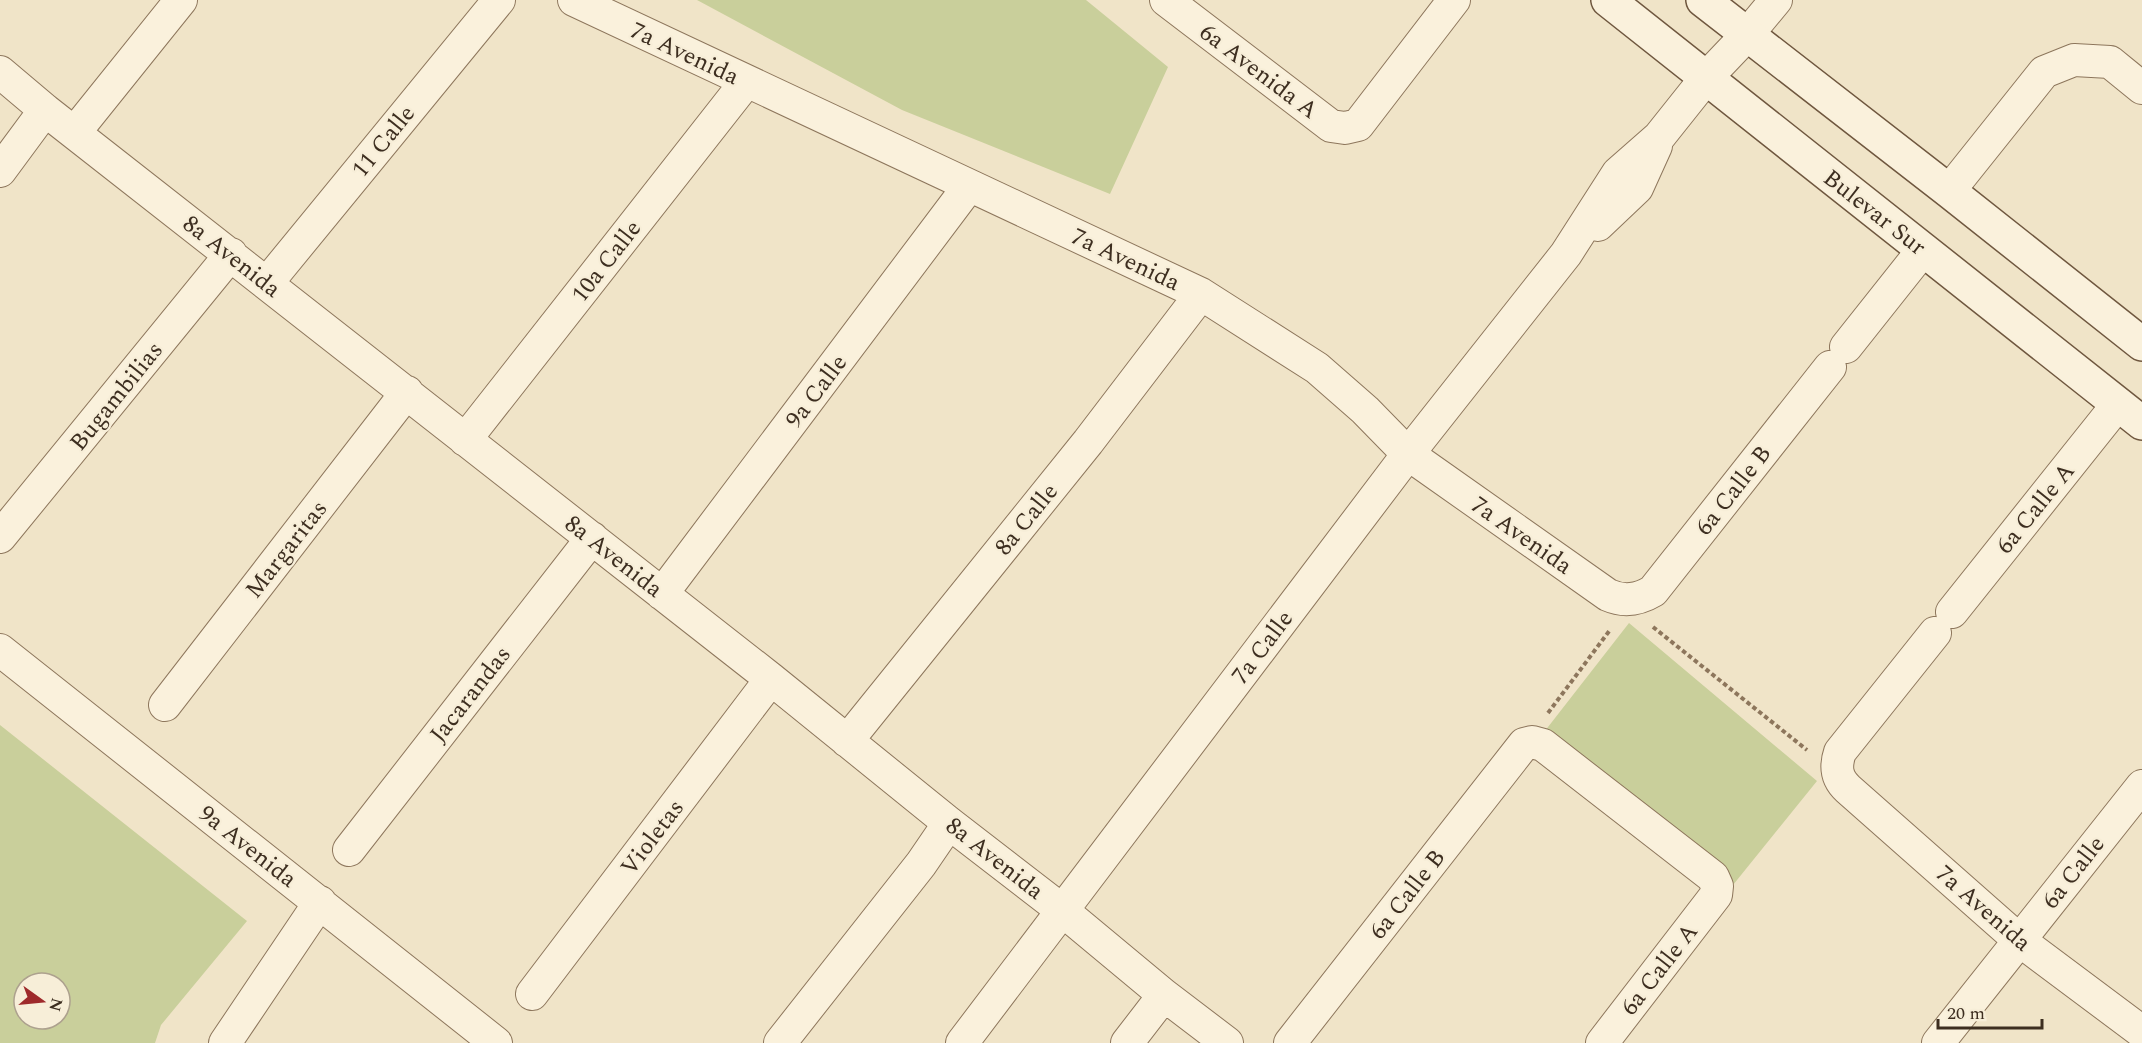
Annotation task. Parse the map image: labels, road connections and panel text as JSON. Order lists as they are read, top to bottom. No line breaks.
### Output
{"streets":{"main road":["Bulevar Sur"],"street":["7a Avenida","6a Avenida A","11 Calle","8a Avenida","10a Calle","9a Calle","Bugambilias","6a Calle B","6a Calle A","8a Calle","Margaritas","7a Calle","Jacarandas","Violetas","9a Avenida","6a Calle"]},"crossings":[["7a Avenida","10a Calle"],["7a Avenida","9a Calle"],["7a Avenida","6a Calle B"],["7a Avenida","6a Calle A"],["7a Avenida","8a Calle"],["7a Avenida","7a Calle"],["7a Avenida","6a Calle"],["11 Calle","8a Avenida"],["Bulevar Sur","6a Calle B"],["Bulevar Sur","6a Calle A"],["Bulevar Sur","7a Calle"],["8a Avenida","10a Calle"],["8a Avenida","9a Calle"],["8a Avenida","Bugambilias"],["8a Avenida","8a Calle"],["8a Avenida","Margaritas"],["8a Avenida","7a Calle"],["8a Avenida","Jacarandas"],["8a Avenida","Violetas"],["6a Calle B","6a Calle A"]],"scale_bar":"20 m","north":"right"}
